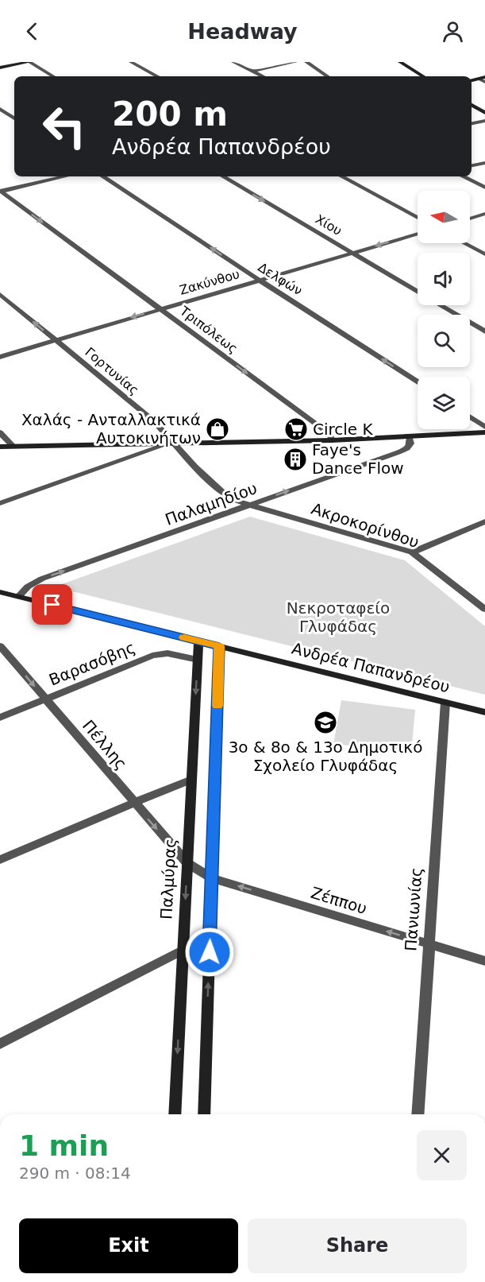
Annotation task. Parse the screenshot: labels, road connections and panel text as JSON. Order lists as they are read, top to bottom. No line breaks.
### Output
{"streets":{"main road":["Ανδρέα Παπανδρέου","Παλμύρας"],"street":["Χίου","Δελφών","Ζακύνθου","Τριπόλεως","Γορτυνίας","Παλαμηδίου","Ακροκορίνθου","Βαρασόβης","Πέλλης","Ζέππου","Πανιωνίας"]},"crossings":[["Χίου","Ζακύνθου"],["Δελφών","Ζακύνθου"],["Ζακύνθου","Τριπόλεως"],["Ζακύνθου","Γορτυνίας"],["Γορτυνίας","Παλαμηδίου"],["Γορτυνίας","Ακροκορίνθου"],["Παλαμηδίου","Ακροκορίνθου"],["Παλαμηδίου","Ανδρέα Παπανδρέου"],["Βαρασόβης","Πέλλης"],["Βαρασόβης","Παλμύρας"],["Ανδρέα Παπανδρέου","Παλμύρας"],["Ανδρέα Παπανδρέου","Πανιωνίας"],["Πέλλης","Παλμύρας"],["Πέλλης","Ζέππου"],["Παλμύρας","Ζέππου"],["Ζέππου","Πανιωνίας"]],"one_way":["Δελφών","Ζακύνθου","Τριπόλεως","Πέλλης","Ζέππου"],"parks":["Νεκροταφείο Γλυφάδας"],"places":{"shop":["Χαλάς - Ανταλλακτικά Αυτοκινήτων"],"supermarket":["Circle K"],"building":["Faye's Dance Flow"],"school or university":["3ο & 8ο & 13ο Δημοτικό Σχολείο Γλυφάδας"]},"north":"left","page":{"header":"Headway","turn":["200 m","Ανδρέα Παπανδρέου"],"heading":["1 min","290 m · 08:14"],"buttons":["Exit","Share"]}}
